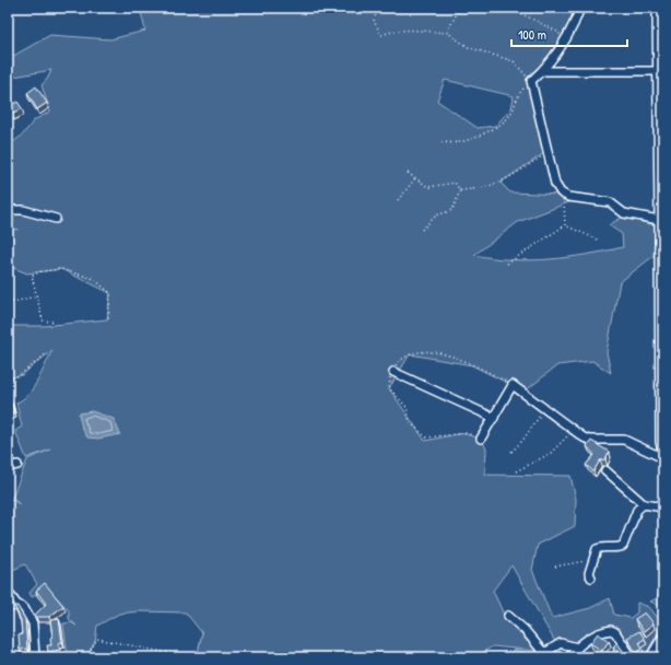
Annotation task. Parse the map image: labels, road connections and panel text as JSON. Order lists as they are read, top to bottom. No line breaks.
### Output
{"scale_bar":"100 m"}
